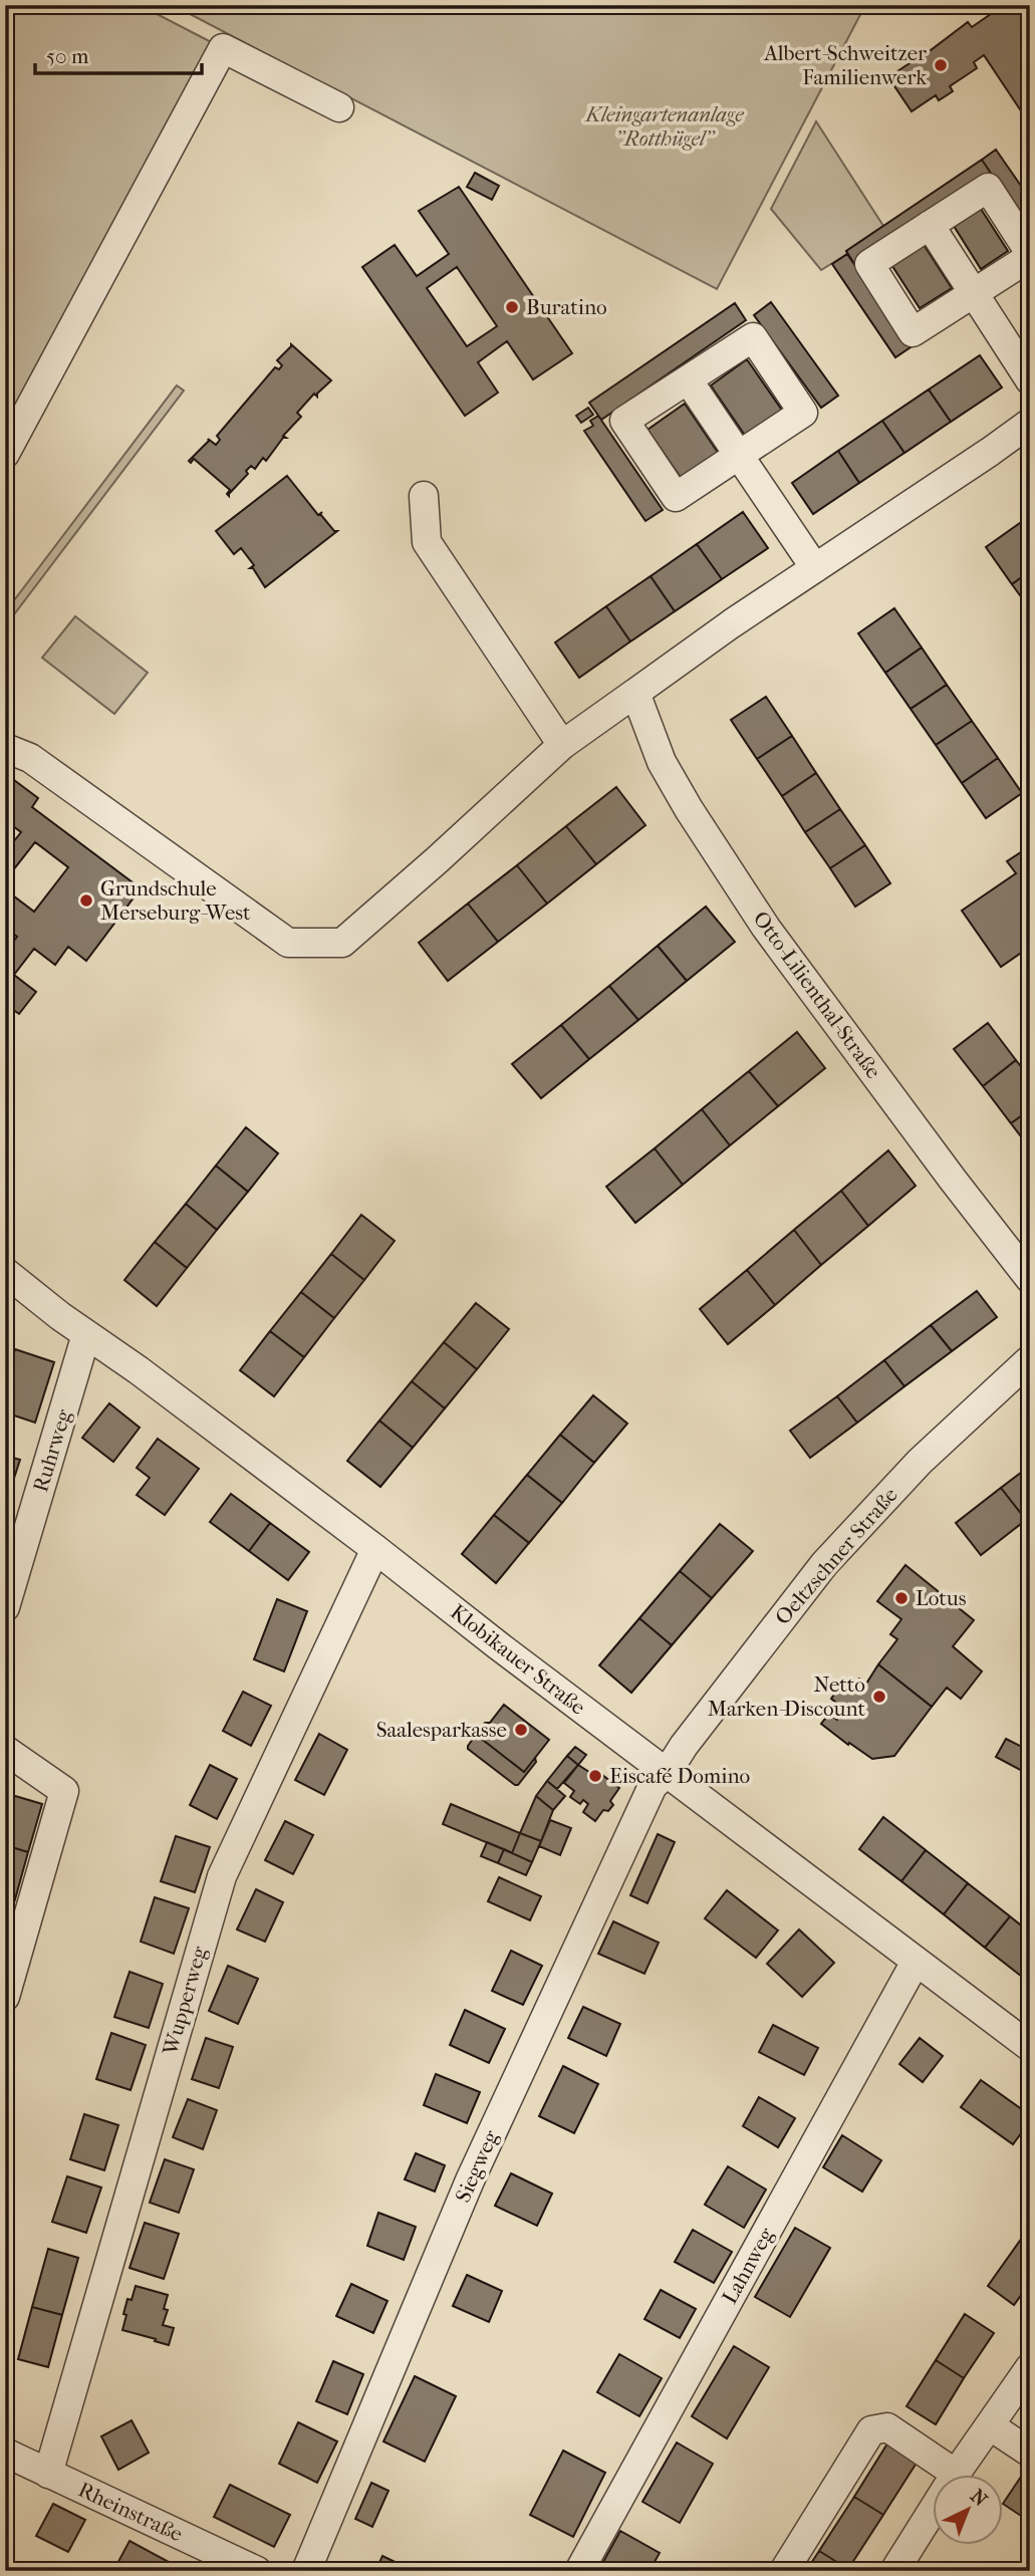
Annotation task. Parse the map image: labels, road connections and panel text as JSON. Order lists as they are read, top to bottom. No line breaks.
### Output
{"streets":{"street":["Otto-Lilienthal-Straße","Ruhrweg","Oeltzschner Straße","Klobikauer Straße","Wupperweg","Siegweg","Lahnweg","Rheinstraße"]},"crossings":[["Ruhrweg","Klobikauer Straße"],["Oeltzschner Straße","Klobikauer Straße"],["Oeltzschner Straße","Siegweg"],["Klobikauer Straße","Wupperweg"],["Klobikauer Straße","Siegweg"],["Klobikauer Straße","Lahnweg"],["Wupperweg","Rheinstraße"]],"parks":["Kleingartenanlage ''Rotthügel''"],"places":["Albert-Schweitzer Familienwerk","Buratino","Grundschule Merseburg-West","Lotus","Netto Marken-Discount","Saalesparkasse","Eiscafé Domino"],"scale_bar":"50 m","north":"top right"}
